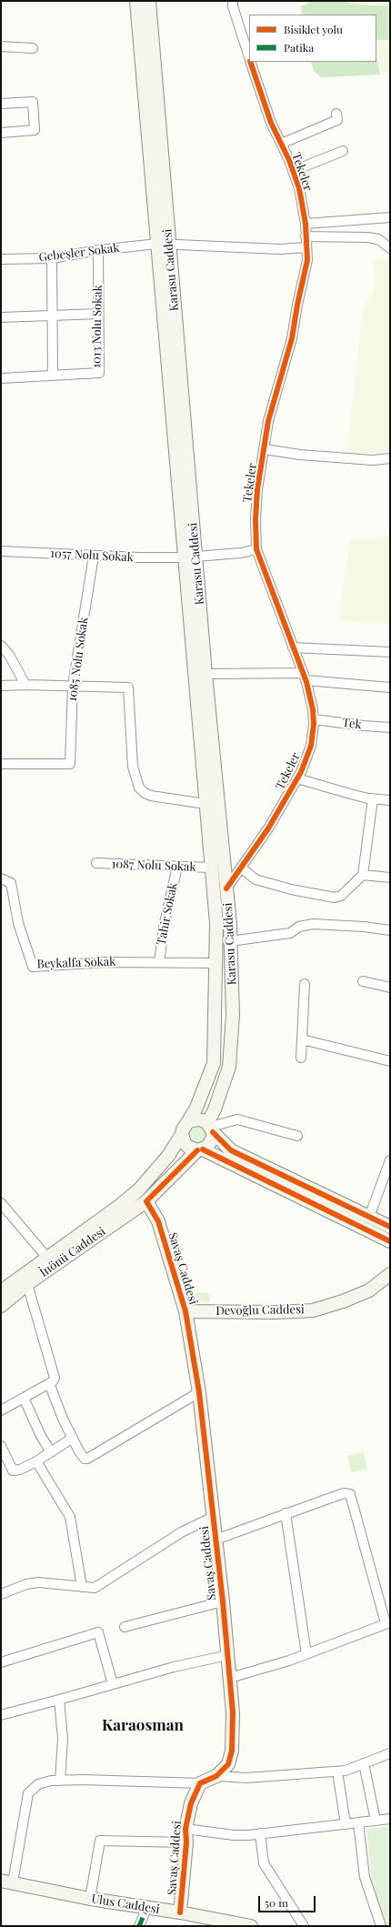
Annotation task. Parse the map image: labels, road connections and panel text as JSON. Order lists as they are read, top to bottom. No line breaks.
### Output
{"streets":{"main road":["Karasu Caddesi","İnönü Caddesi","Savaş Caddesi","Devoğlu Caddesi","Ulus Caddesi"],"street":["Tekeler","Gebeşler Sokak","1013 Nolu Sokak","1057 Nolu Sokak","1085 Nolu Sokak","Tek","1087 Nolu Sokak","Tahir Sokak","Beykalfa Sokak"]},"crossings":[["Tekeler","Gebeşler Sokak"],["Tekeler","Karasu Caddesi"],["Tekeler","1057 Nolu Sokak"],["Tekeler","Tek"],["Gebeşler Sokak","Karasu Caddesi"],["Gebeşler Sokak","1013 Nolu Sokak"],["Karasu Caddesi","1057 Nolu Sokak"],["Karasu Caddesi","1087 Nolu Sokak"],["Karasu Caddesi","Beykalfa Sokak"],["Karasu Caddesi","İnönü Caddesi"],["1057 Nolu Sokak","1085 Nolu Sokak"],["1087 Nolu Sokak","Tahir Sokak"],["Tahir Sokak","Beykalfa Sokak"],["İnönü Caddesi","Savaş Caddesi"],["Savaş Caddesi","Devoğlu Caddesi"],["Savaş Caddesi","Ulus Caddesi"]],"districts":["Karaosman"],"legend":["Bisiklet yolu","Patika"],"scale_bar":"50 m"}
